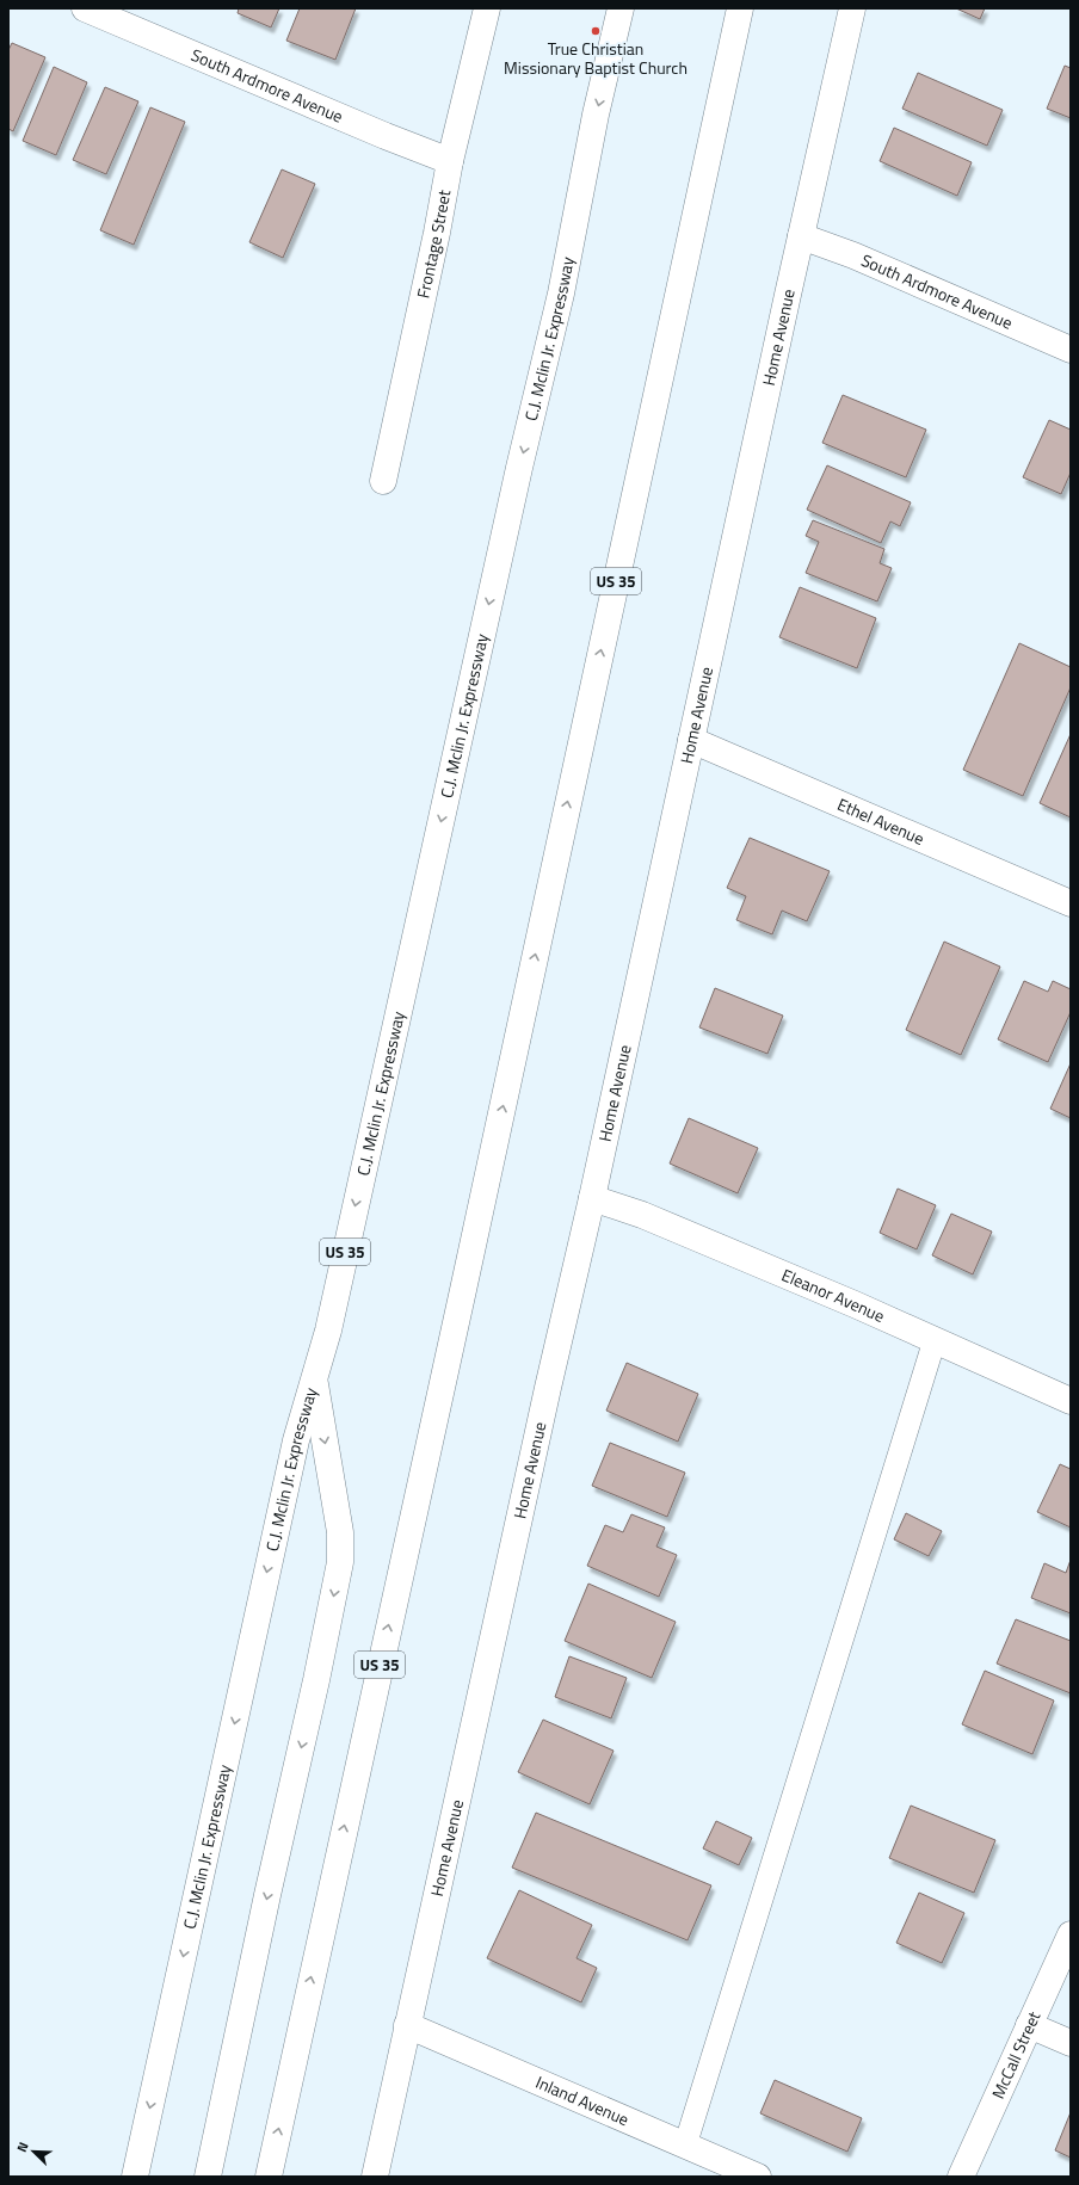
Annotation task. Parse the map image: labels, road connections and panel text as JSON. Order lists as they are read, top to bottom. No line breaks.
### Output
{"streets":{"main road":["South Ardmore Avenue","Frontage Street","Home Avenue","C.J. Mclin Jr. Expressway","US 35","Ethel Avenue","Eleanor Avenue","McCall Street","Inland Avenue"]},"crossings":[["South Ardmore Avenue","Frontage Street"],["South Ardmore Avenue","Home Avenue"],["Home Avenue","Ethel Avenue"],["Home Avenue","Eleanor Avenue"],["Home Avenue","Inland Avenue"]],"places":["True Christian Missionary Baptist Church"],"north":"top left"}
